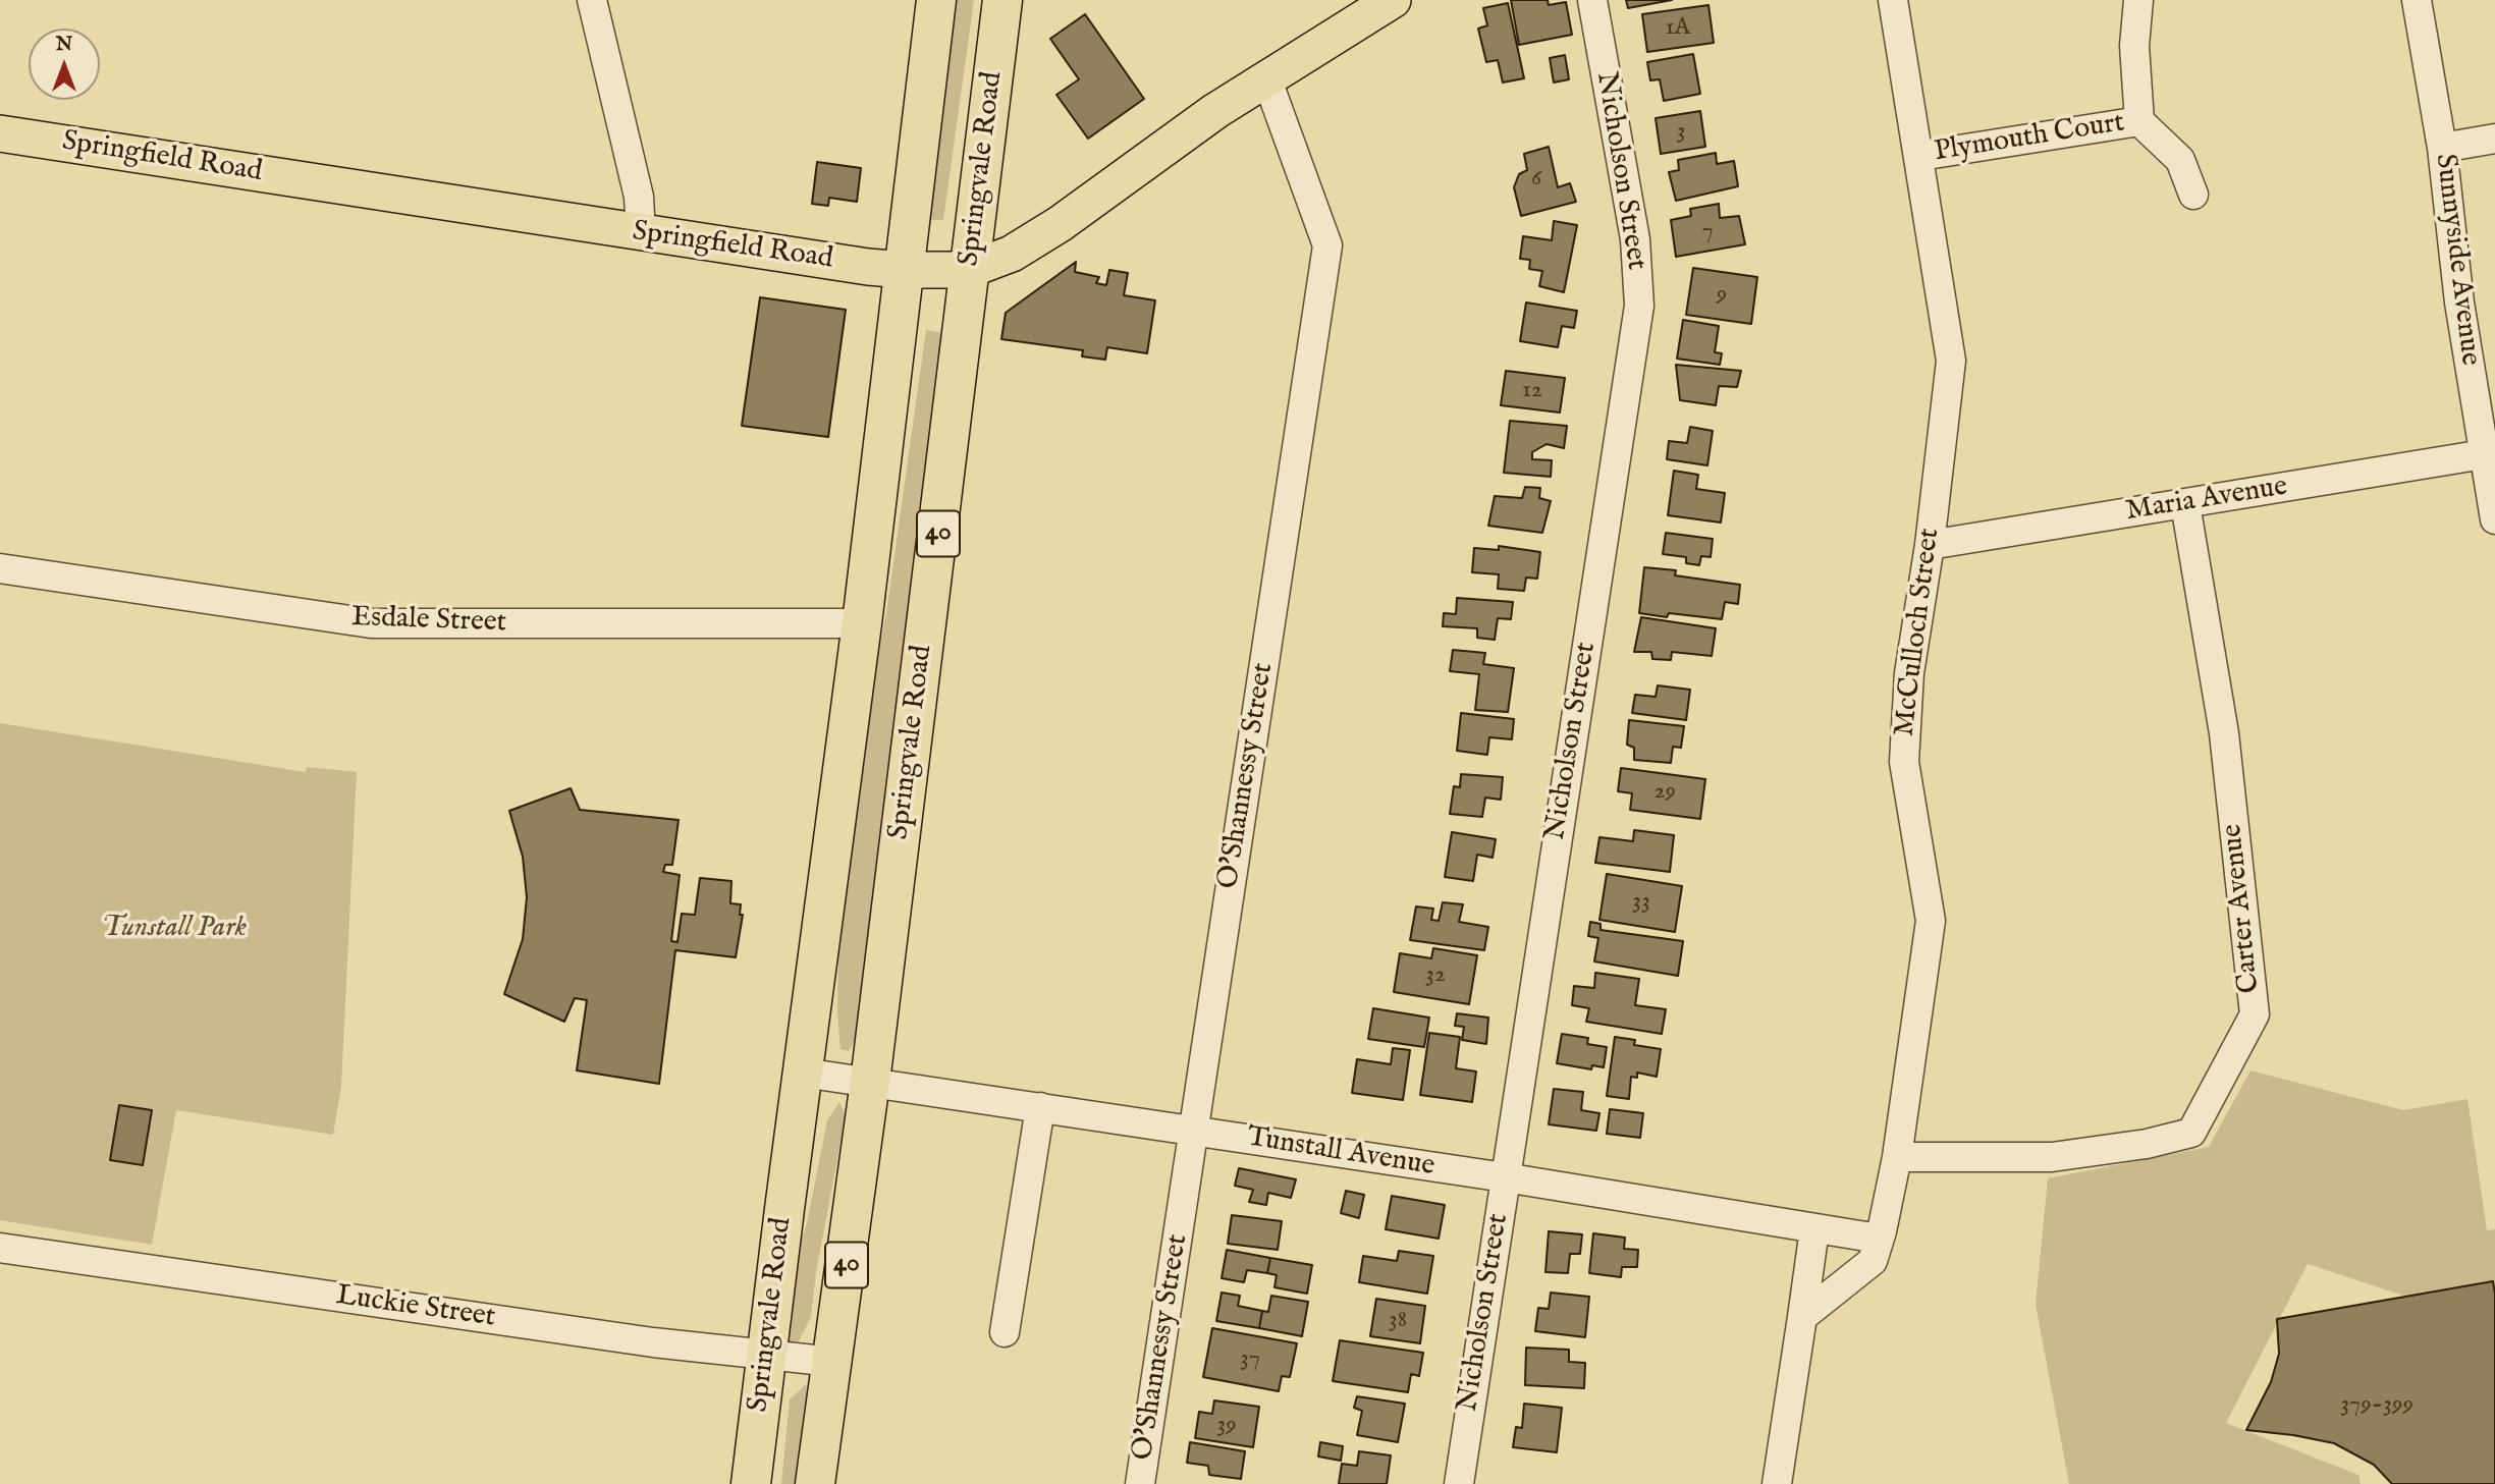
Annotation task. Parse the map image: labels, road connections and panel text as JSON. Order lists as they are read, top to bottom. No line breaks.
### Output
{"streets":{"highway":["Springvale Road","40"],"main road":["Springfield Road"],"street":["Plymouth Court","Nicholson Street","Sunnyside Avenue","Maria Avenue","Esdale Street","McCulloch Street","O'Shannessy Street","Carter Avenue","Tunstall Avenue","Luckie Street"]},"crossings":[["Plymouth Court","McCulloch Street"],["Springfield Road","Springvale Road"],["Springfield Road","O'Shannessy Street"],["Springvale Road","Esdale Street"],["Springvale Road","Tunstall Avenue"],["Springvale Road","Luckie Street"],["Nicholson Street","Tunstall Avenue"],["Sunnyside Avenue","Maria Avenue"],["Maria Avenue","McCulloch Street"],["Maria Avenue","Carter Avenue"],["McCulloch Street","Carter Avenue"],["McCulloch Street","Tunstall Avenue"],["O'Shannessy Street","Tunstall Avenue"]],"parks":["Tunstall Park"],"house_numbers":["1A","3","6","7","9","12","29","33","32","38","37","379-399","39"],"north":"top"}
